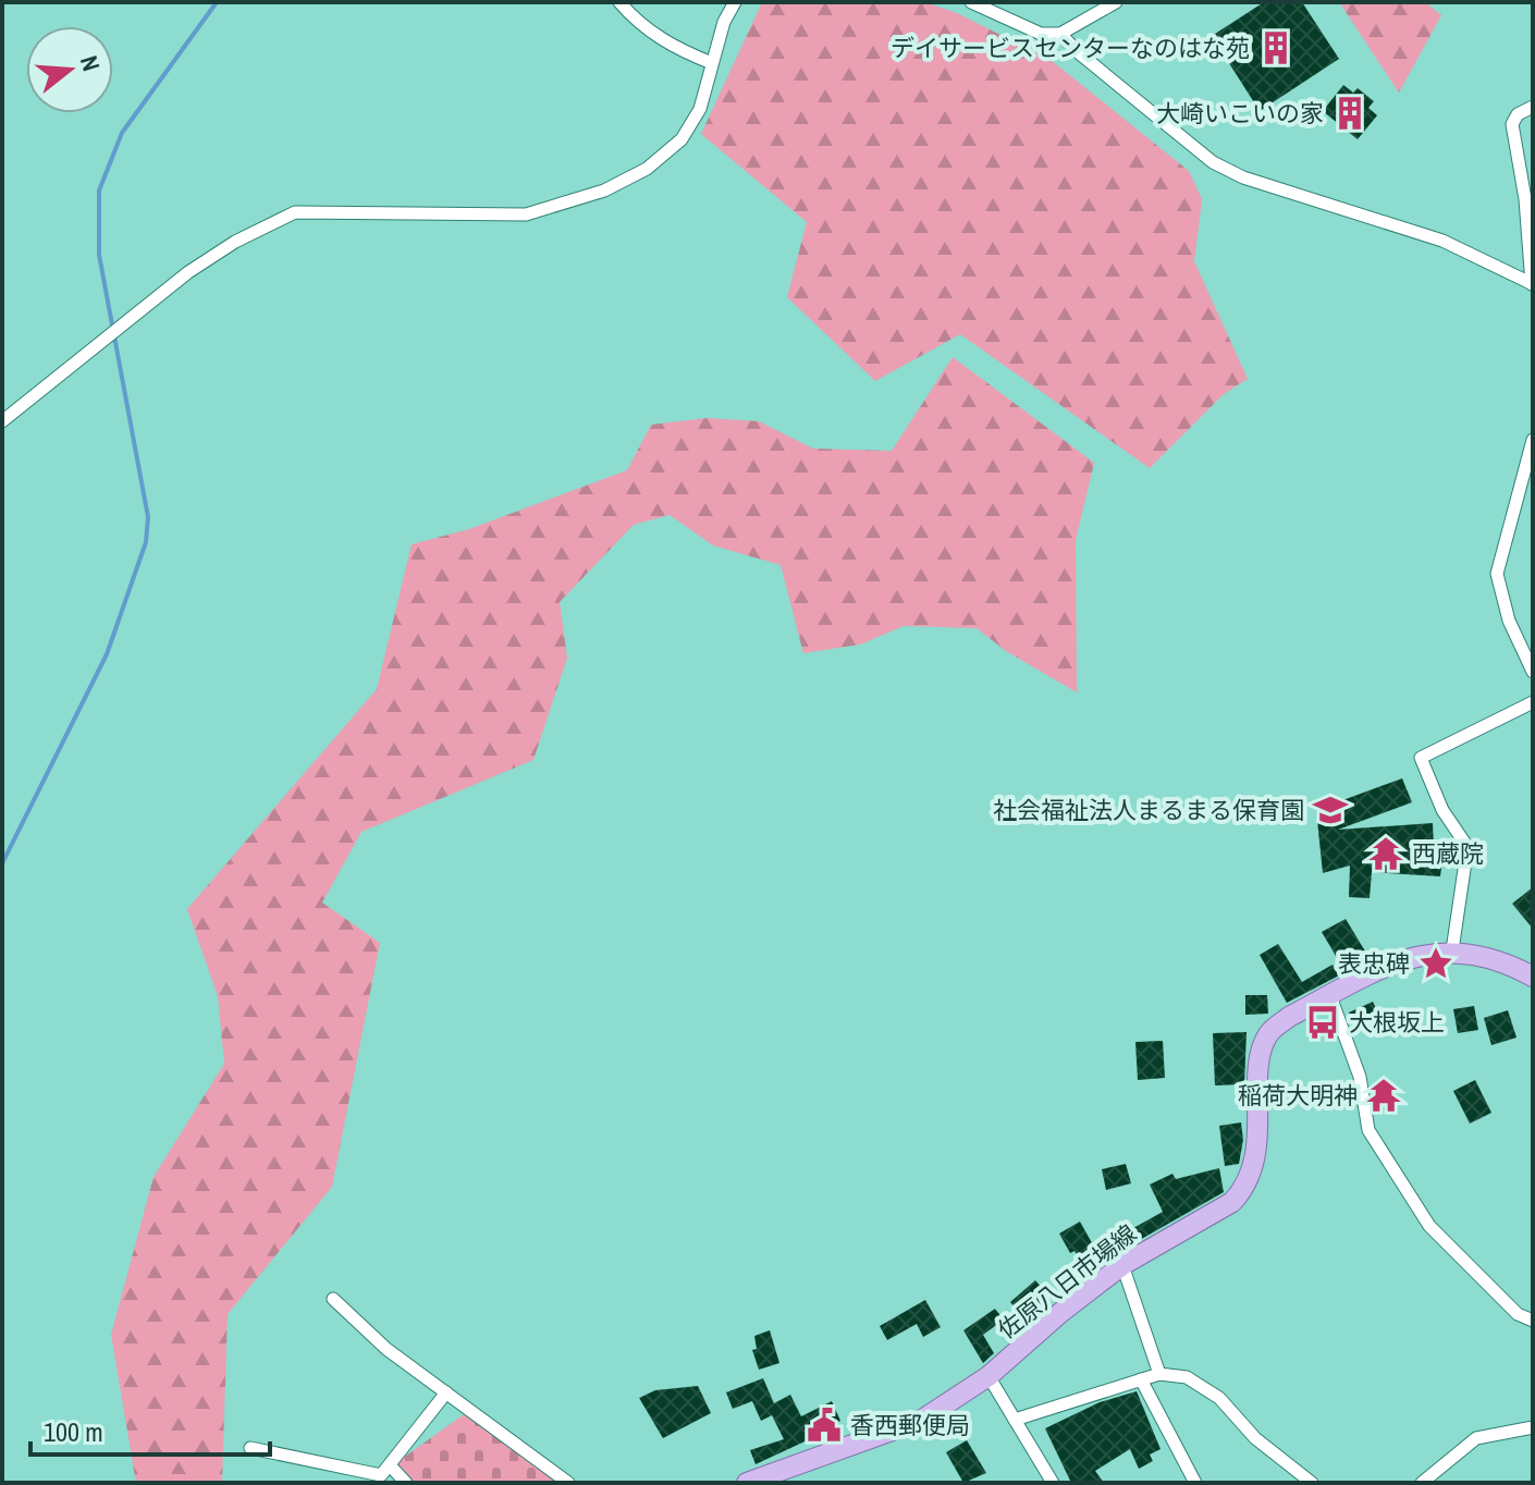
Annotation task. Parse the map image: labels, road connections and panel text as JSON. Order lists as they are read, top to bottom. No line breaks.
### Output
{"streets":{"main road":["佐原八日市場線"]},"places":{"building":["デイサービスセンターなのはな苑","大崎いこいの家"],"school or university":["社会福祉法人まるまる保育園"],"temple":["西蔵院","稲荷大明神"],"place":["表忠碑"],"bus stop":["大根坂上"],"public building":["香西郵便局"]},"scale_bar":"100 m","north":"right"}
